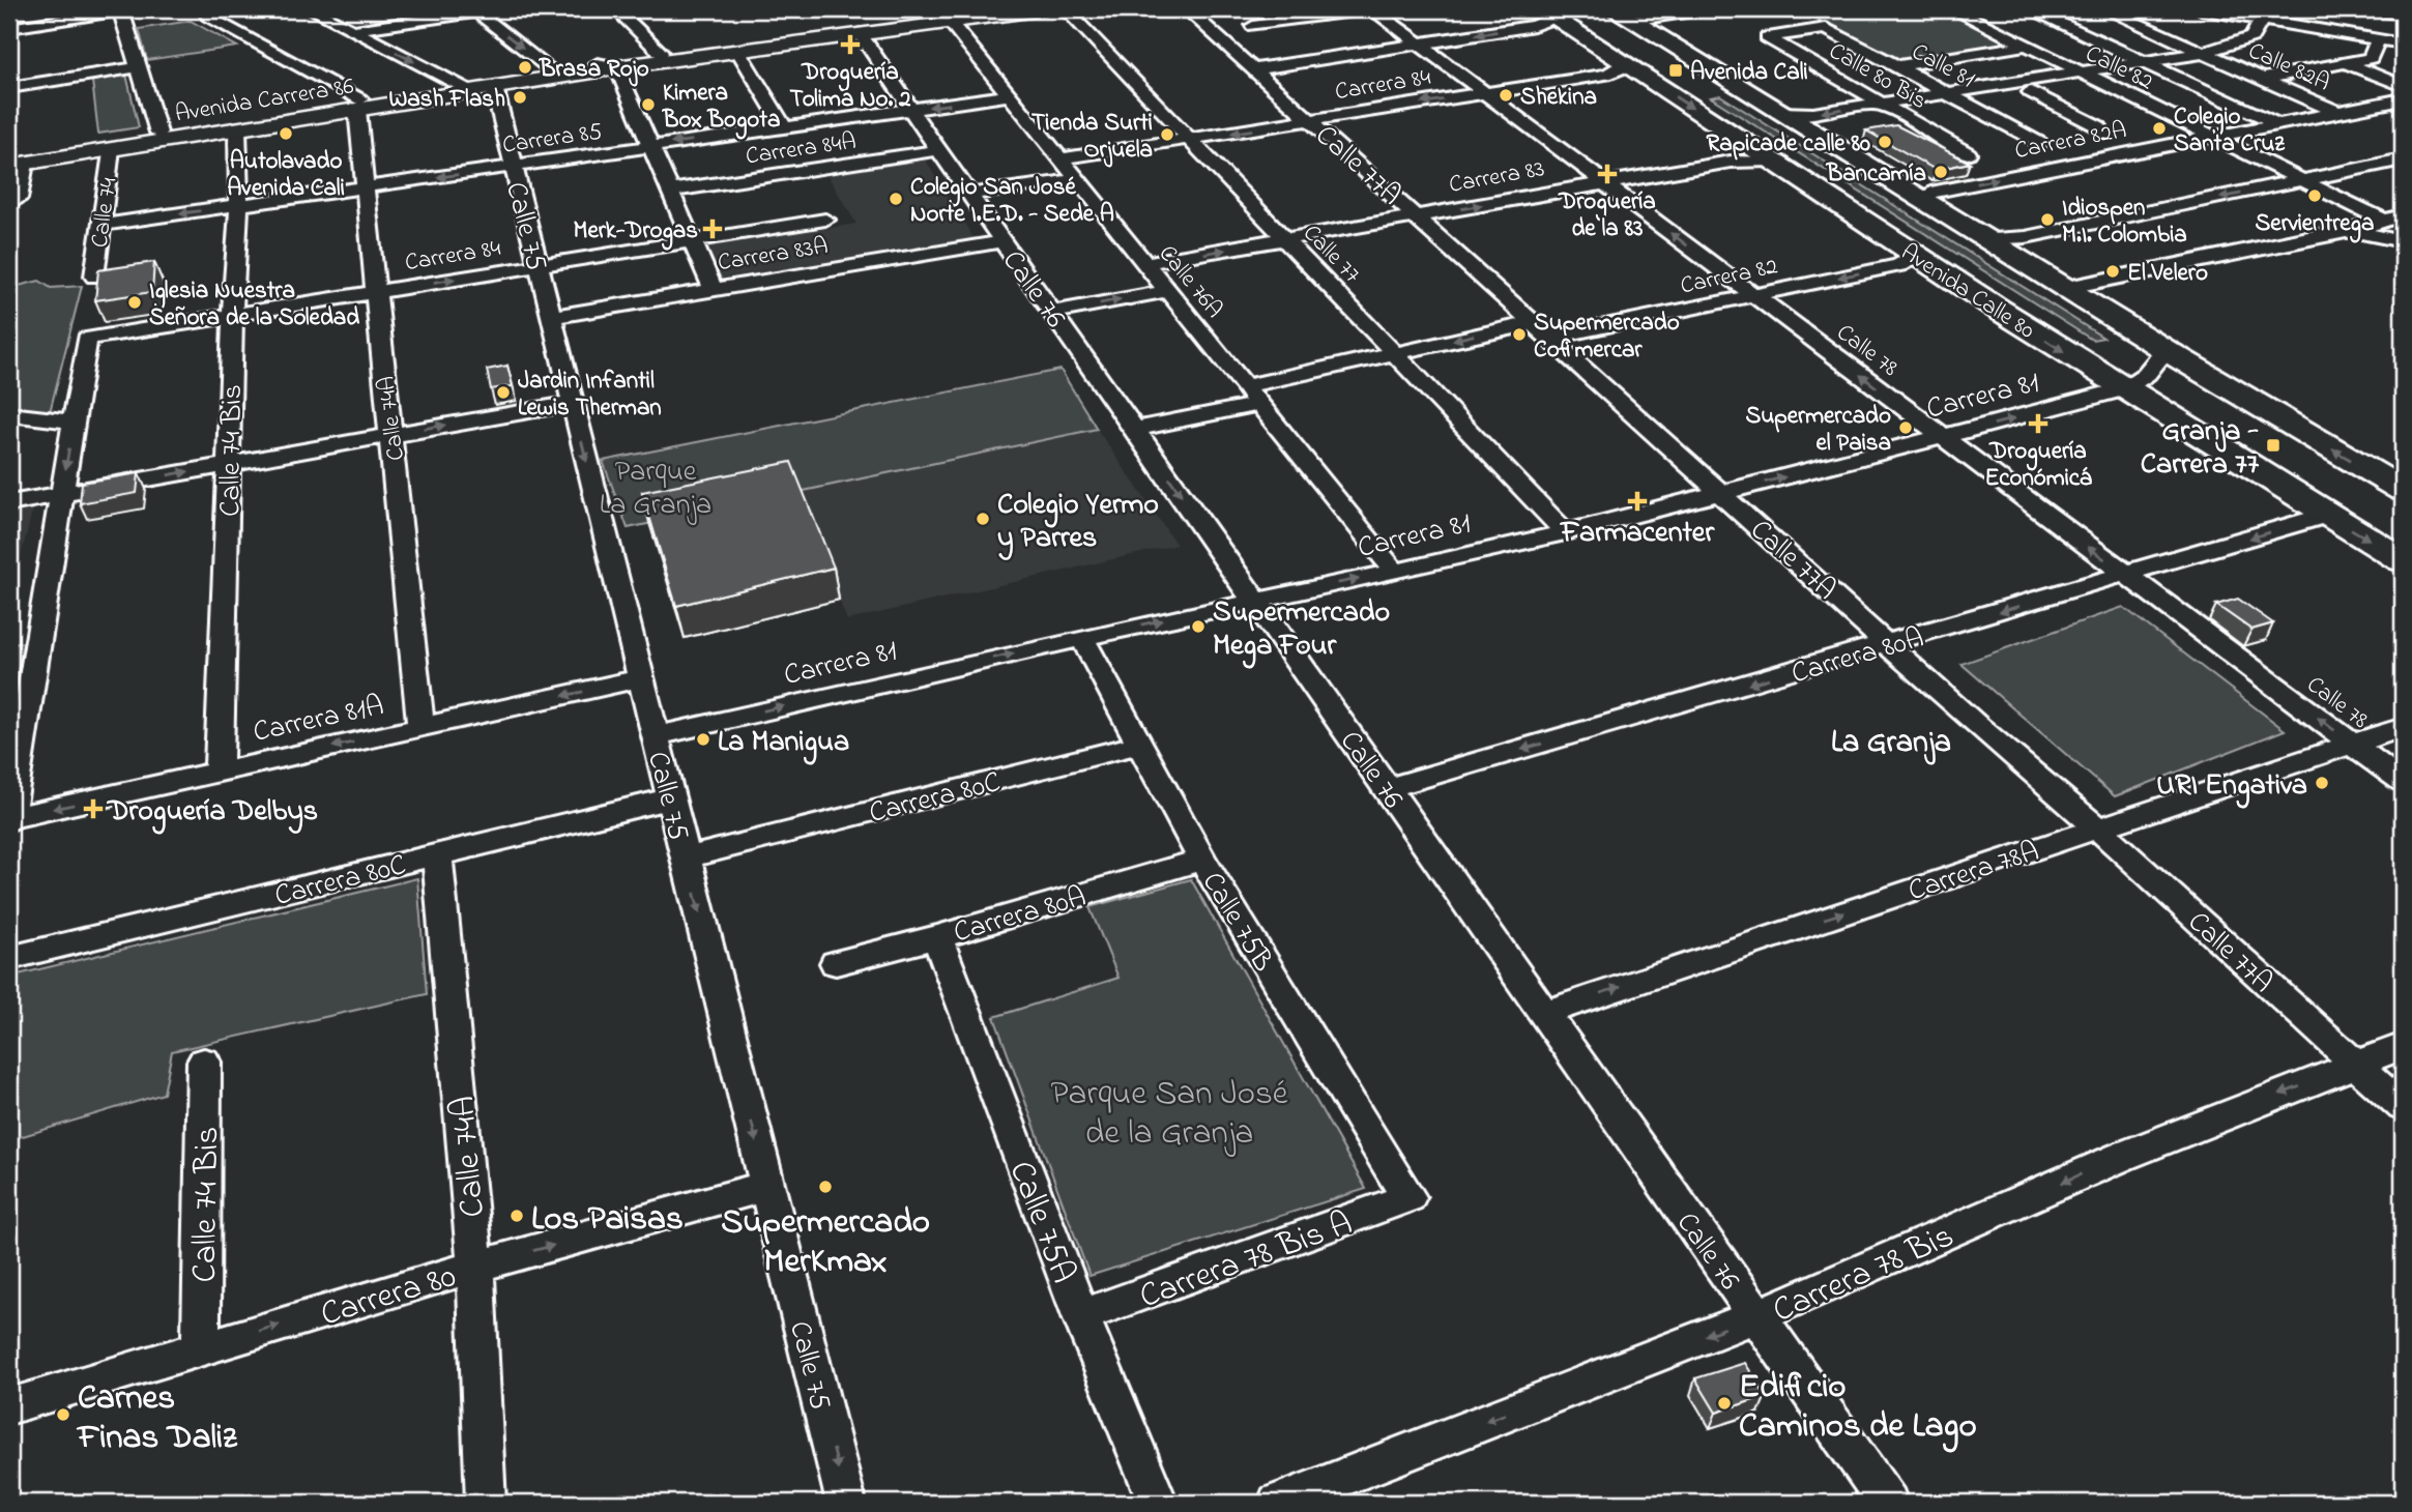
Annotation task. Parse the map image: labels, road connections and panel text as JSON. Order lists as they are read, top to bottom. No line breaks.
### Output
{"streets":{"highway":["Avenida Calle 80"],"main road":["Avenida Carrera 86"],"street":["Calle 81","Calle 82A","Calle 82","Calle 80 Bis","Carrera 84","Carrera 85","Carrera 82A","Carrera 84A","Calle 77A","Carrera 83","Calle 74","Calle 75","Carrera 83A","Calle 77","Carrera 82","Calle 76A","Calle 76","Calle 78","Carrera 81","Calle 74A","Calle 74 Bis","Carrera 80A","Carrera 81A","Carrera 80C","Carrera 78A","Calle 75B","Calle 75A","Carrera 78 Bis A","Carrera 78 Bis","Carrera 80"]},"crossings":[["Calle 81","Calle 80 Bis"],["Calle 82A","Carrera 82A"],["Calle 82","Carrera 82A"],["Carrera 84","Calle 77A"],["Carrera 84","Calle 75"],["Carrera 84","Calle 77"],["Carrera 84","Calle 76A"],["Carrera 84","Avenida Calle 80"],["Carrera 84","Calle 78"],["Carrera 84","Calle 74A"],["Carrera 84","Calle 74 Bis"],["Avenida Carrera 86","Calle 74"],["Avenida Carrera 86","Calle 75"],["Avenida Carrera 86","Calle 76A"],["Avenida Carrera 86","Calle 76"],["Avenida Carrera 86","Calle 74A"],["Avenida Carrera 86","Calle 74 Bis"],["Carrera 85","Calle 74"],["Carrera 85","Calle 75"],["Carrera 85","Calle 76A"],["Carrera 85","Calle 76"],["Carrera 85","Calle 74A"],["Carrera 85","Calle 74 Bis"],["Carrera 82A","Avenida Calle 80"],["Carrera 84A","Calle 76"],["Calle 77A","Carrera 83"],["Calle 77A","Carrera 82"],["Calle 77A","Carrera 81"],["Calle 77A","Carrera 80A"],["Calle 77A","Carrera 78A"],["Calle 77A","Carrera 78 Bis"],["Carrera 83","Calle 77"],["Carrera 83","Calle 76A"],["Carrera 83","Avenida Calle 80"],["Carrera 83","Calle 78"],["Calle 75","Carrera 83A"],["Calle 75","Carrera 81"],["Calle 75","Carrera 81A"],["Calle 75","Carrera 80C"],["Calle 75","Carrera 80"],["Carrera 83A","Calle 76"],["Calle 77","Carrera 82"],["Calle 77","Carrera 81"],["Carrera 82","Calle 76A"],["Carrera 82","Avenida Calle 80"],["Carrera 82","Calle 78"],["Calle 76A","Carrera 81"],["Calle 76","Carrera 81"],["Calle 76","Carrera 80A"],["Calle 76","Carrera 78A"],["Calle 76","Carrera 78 Bis"],["Avenida Calle 80","Carrera 81"],["Avenida Calle 80","Carrera 80A"],["Calle 78","Carrera 81"],["Calle 78","Carrera 80A"],["Calle 78","Carrera 78A"],["Carrera 81","Calle 75B"],["Calle 74A","Carrera 81A"],["Calle 74A","Carrera 80C"],["Calle 74A","Carrera 80"],["Calle 74 Bis","Carrera 81A"],["Calle 74 Bis","Carrera 80"],["Carrera 80A","Calle 75B"],["Carrera 80A","Calle 75A"],["Carrera 80C","Calle 75B"],["Calle 75B","Carrera 78 Bis A"],["Calle 75A","Carrera 78 Bis A"]],"one_way":["Calle 75","Carrera 82","Calle 78","Carrera 81","Carrera 80A","Carrera 81A","Carrera 78A","Carrera 78 Bis","Carrera 80"],"districts":["La Granja"],"parks":["Parque La Granja","Parque San José de la Granja"],"places":{"health":["Droguería Tolima No. 2","Droguería de la 83","Merk-Drogas","Droguería Económicá","Farmacenter","Droguería Delbys"],"other":["Brasa Rojo","Shekina","Wash Flash","Kimera Box Bogota","Colegio Santa Cruz","Autolavado Avenida Cali","Tienda Surti Orjuela","Rapicade calle 80","Bancamía","Servientrega","Colegio San José Norte I.E.D. - Sede A","Idiospen M.I. Colombia","El Velero","Iglesia Nuestra Señora de la Soledad","Supermercado Cofimercar","Jardin Infantil Lewis Therman","Supermercado el Paisa","Colegio Yermo y Parres","Supermercado Mega Four","La Manigua","URI Engativa","Supermercado MerKmax","Los Paisas","Edificio Caminos de Lago","Carnes Finas Daliz"],"transit":["Avenida Cali","Granja - Carrera 77"]}}
